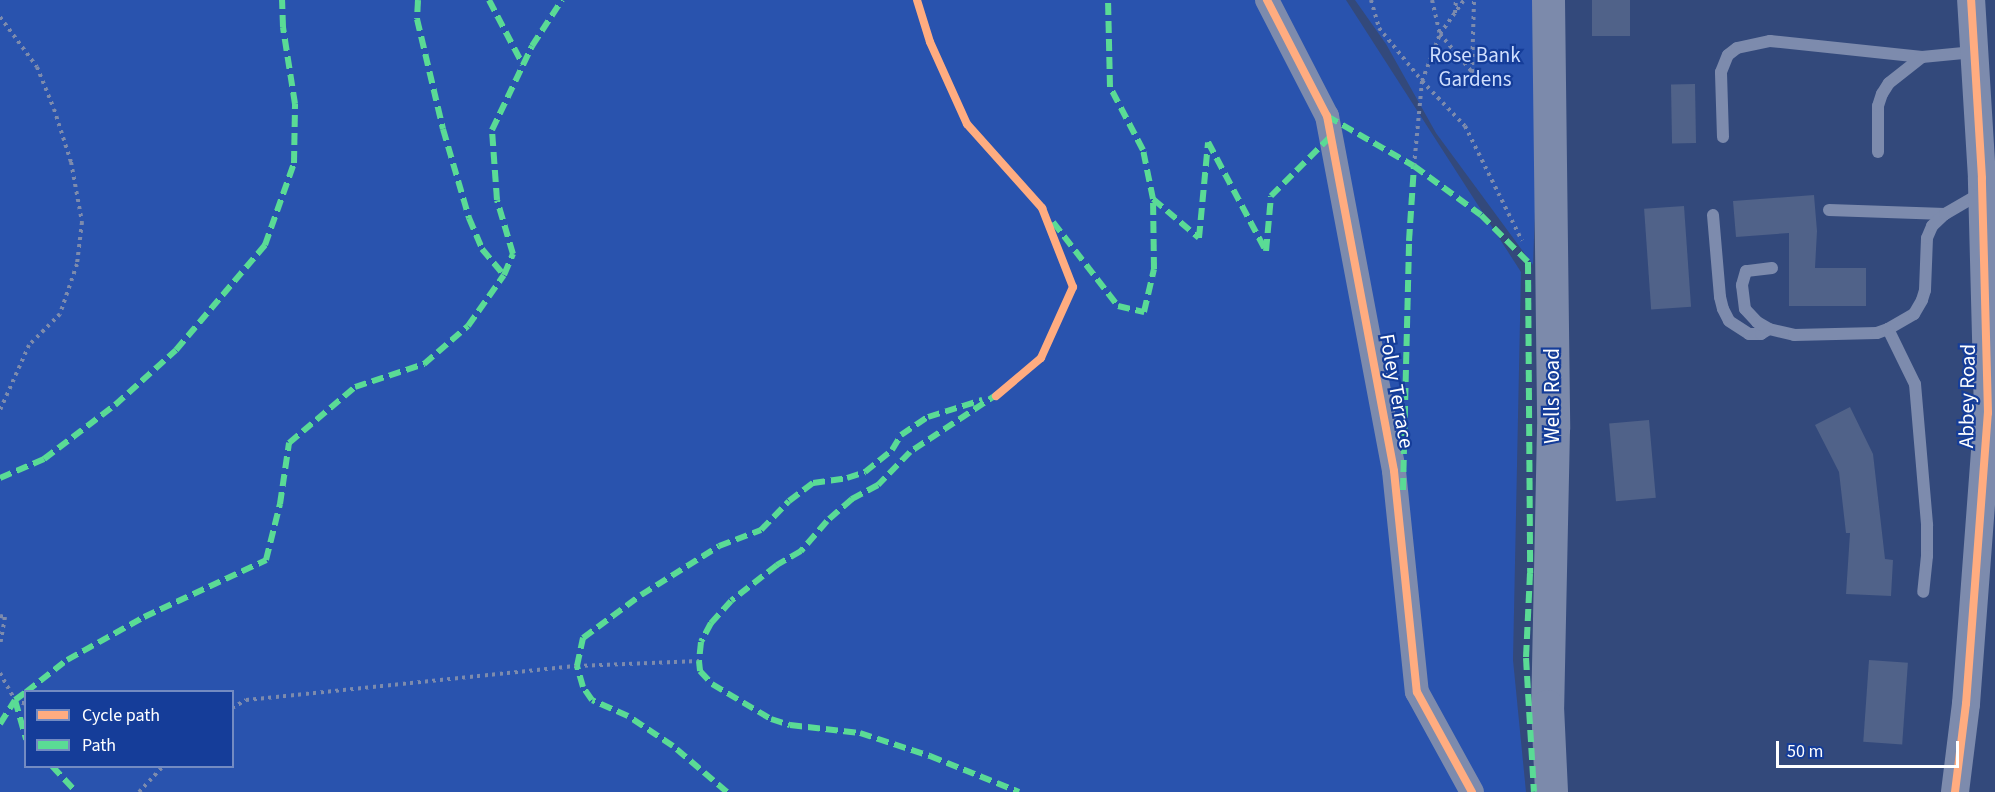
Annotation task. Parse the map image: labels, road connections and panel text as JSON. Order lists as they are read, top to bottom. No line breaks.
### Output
{"streets":{"highway":["Wells Road"],"street":["Foley Terrace","Abbey Road"]},"parks":["Rose Bank Gardens"],"legend":["Cycle path","Path"],"scale_bar":"50 m"}
